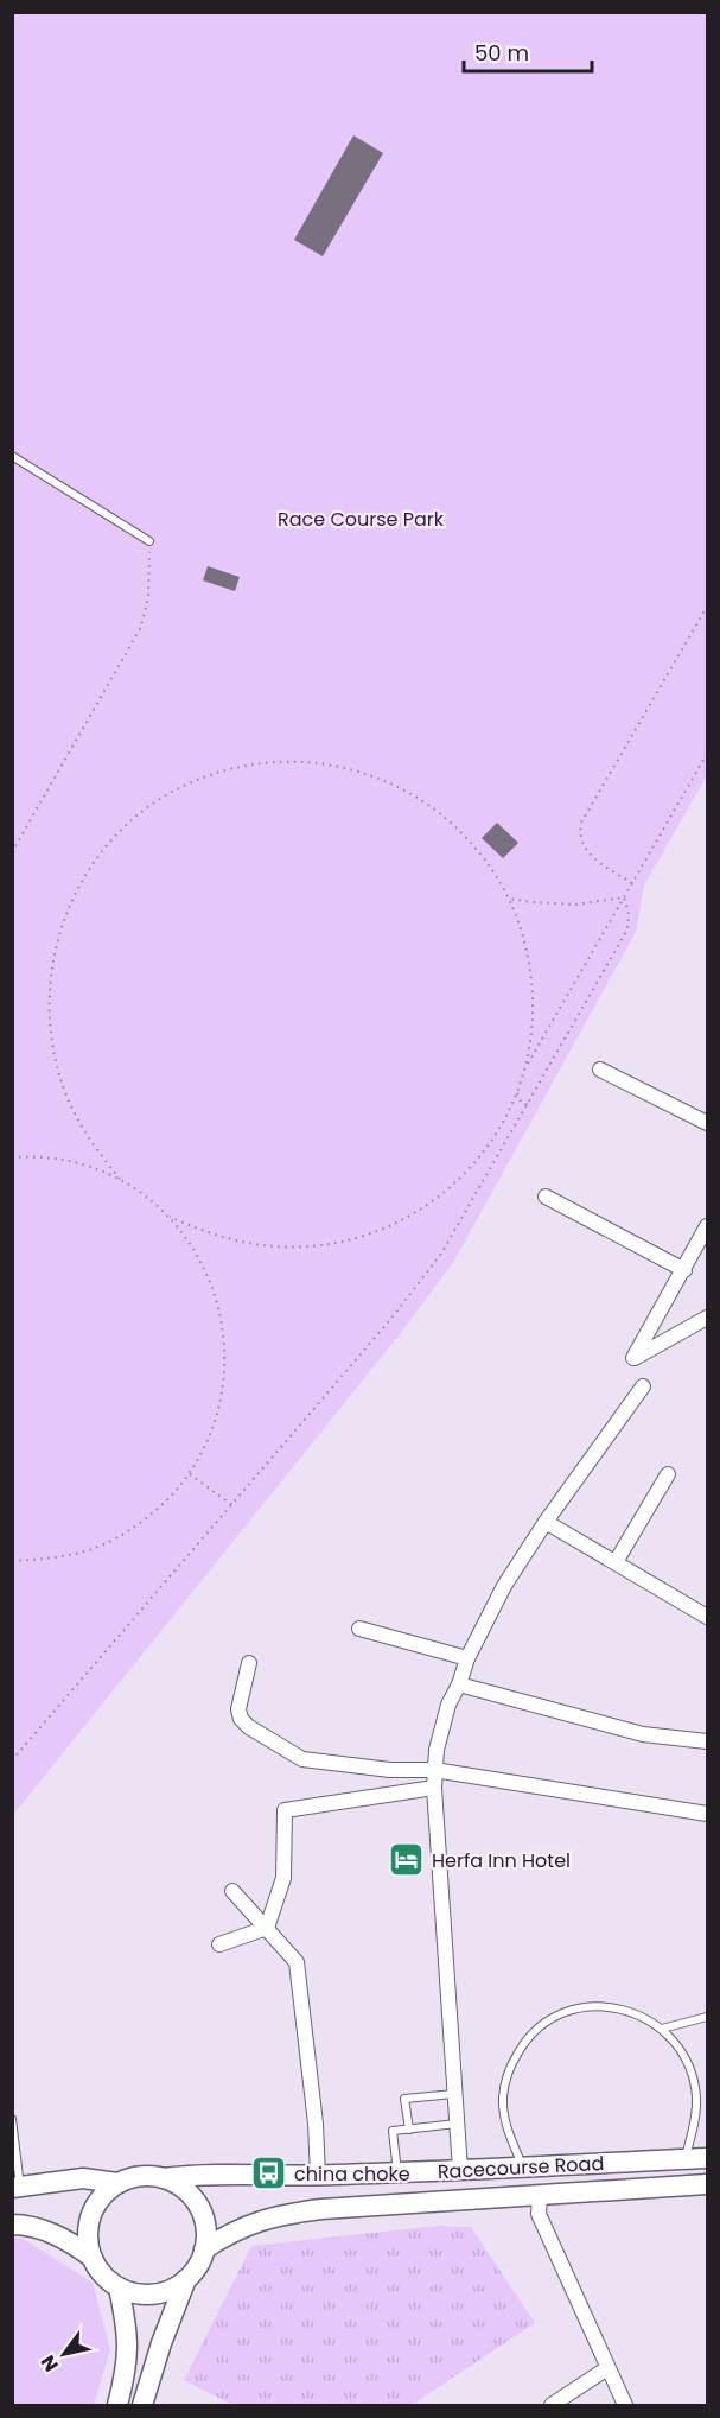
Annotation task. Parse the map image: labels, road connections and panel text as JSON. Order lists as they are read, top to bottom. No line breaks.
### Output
{"streets":{"main road":["Racecourse Road"]},"parks":["Race Course Park"],"places":{"hotel":["Herfa Inn Hotel"],"bus stop":["china choke"]},"scale_bar":"50 m","north":"bottom left"}
